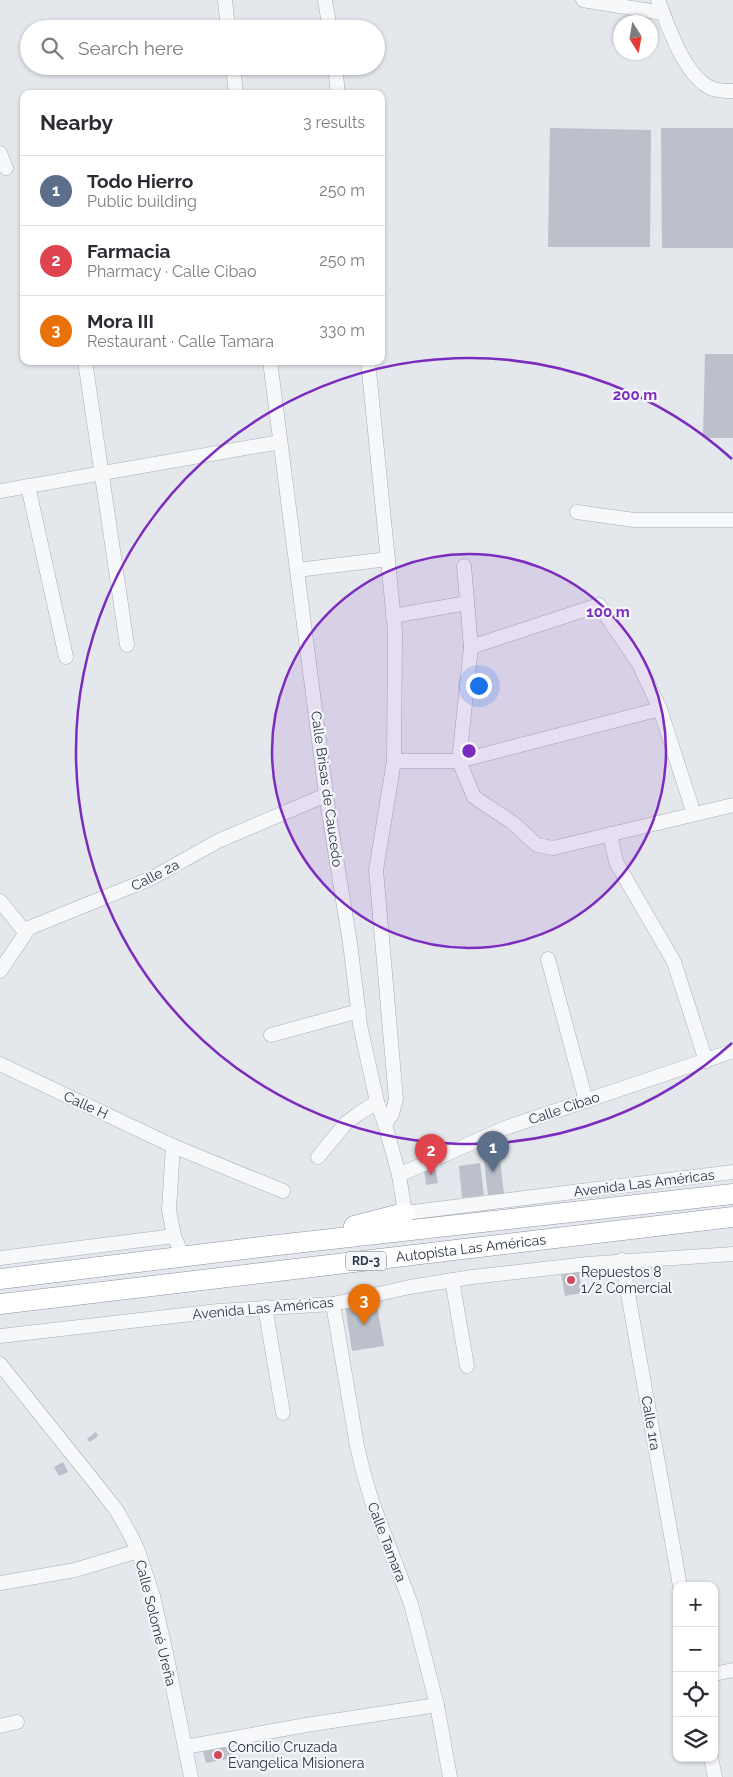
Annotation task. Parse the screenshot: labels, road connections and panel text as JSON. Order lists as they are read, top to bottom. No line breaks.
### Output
{"streets":{"highway":["Autopista Las Américas","RD-3"],"street":["Calle Brisas de Caucedo","Calle 2a","Calle H","Calle Cibao","Avenida Las Américas","Calle 1ra","Calle Tamara","Calle Solomé Ureña"]},"crossings":[["Calle Brisas de Caucedo","Calle 2a"],["Calle Brisas de Caucedo","Calle Cibao"],["Calle Brisas de Caucedo","Avenida Las Américas"],["Avenida Las Américas","Calle 1ra"],["Avenida Las Américas","Calle Tamara"]],"places":["Repuestos 8 1/2 Comercial","Concilio Cruzada Evangelica Misionera"],"north":"bottom","page":{"search":"Search here","heading":["Nearby","3 results"],"list":[{"mark":"1","name":"Todo Hierro","note":"Public building","value":"250 m"},{"mark":"2","name":"Farmacia","note":"Pharmacy · Calle Cibao","value":"250 m"},{"mark":"3","name":"Mora III","note":"Restaurant · Calle Tamara","value":"330 m"}],"pins":["1","2","3"],"map_buttons":["+","−"]},"rings":["200 m","100 m"]}
